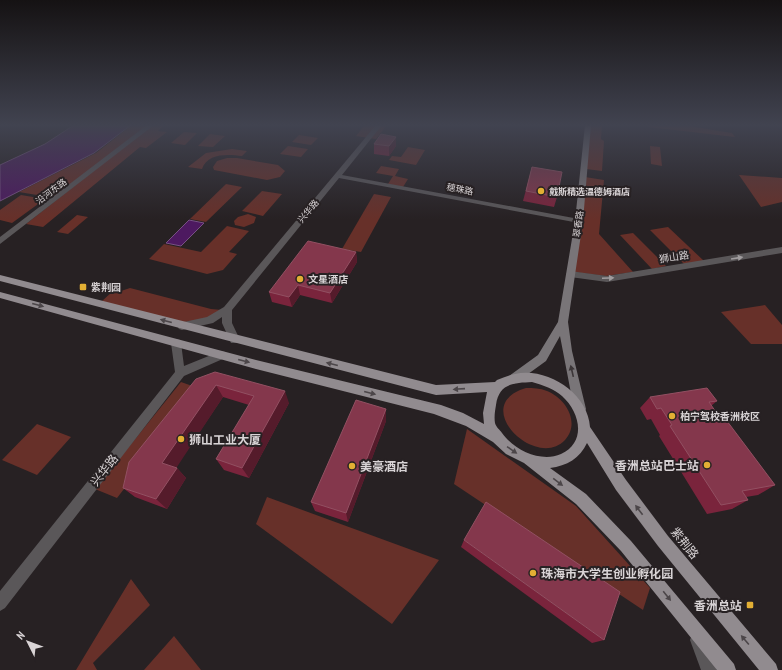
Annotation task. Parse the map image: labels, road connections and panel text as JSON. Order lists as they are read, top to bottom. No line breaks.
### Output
{"streets":{"main road":["翠香路","紫荆路"],"street":["穗珠路","沿河东路","兴华路","狮山路"]},"crossings":[["穗珠路","兴华路"],["穗珠路","翠香路"],["翠香路","狮山路"]],"one_way":["狮山路"],"places":{"other":["戴斯精选温德姆酒店","文星酒店","柏宁驾校香洲校区","狮山工业大厦","香洲总站巴士站","美豪酒店","珠海市大学生创业孵化园"],"transit":["紫荆园","香洲总站"]},"north":"top left"}
